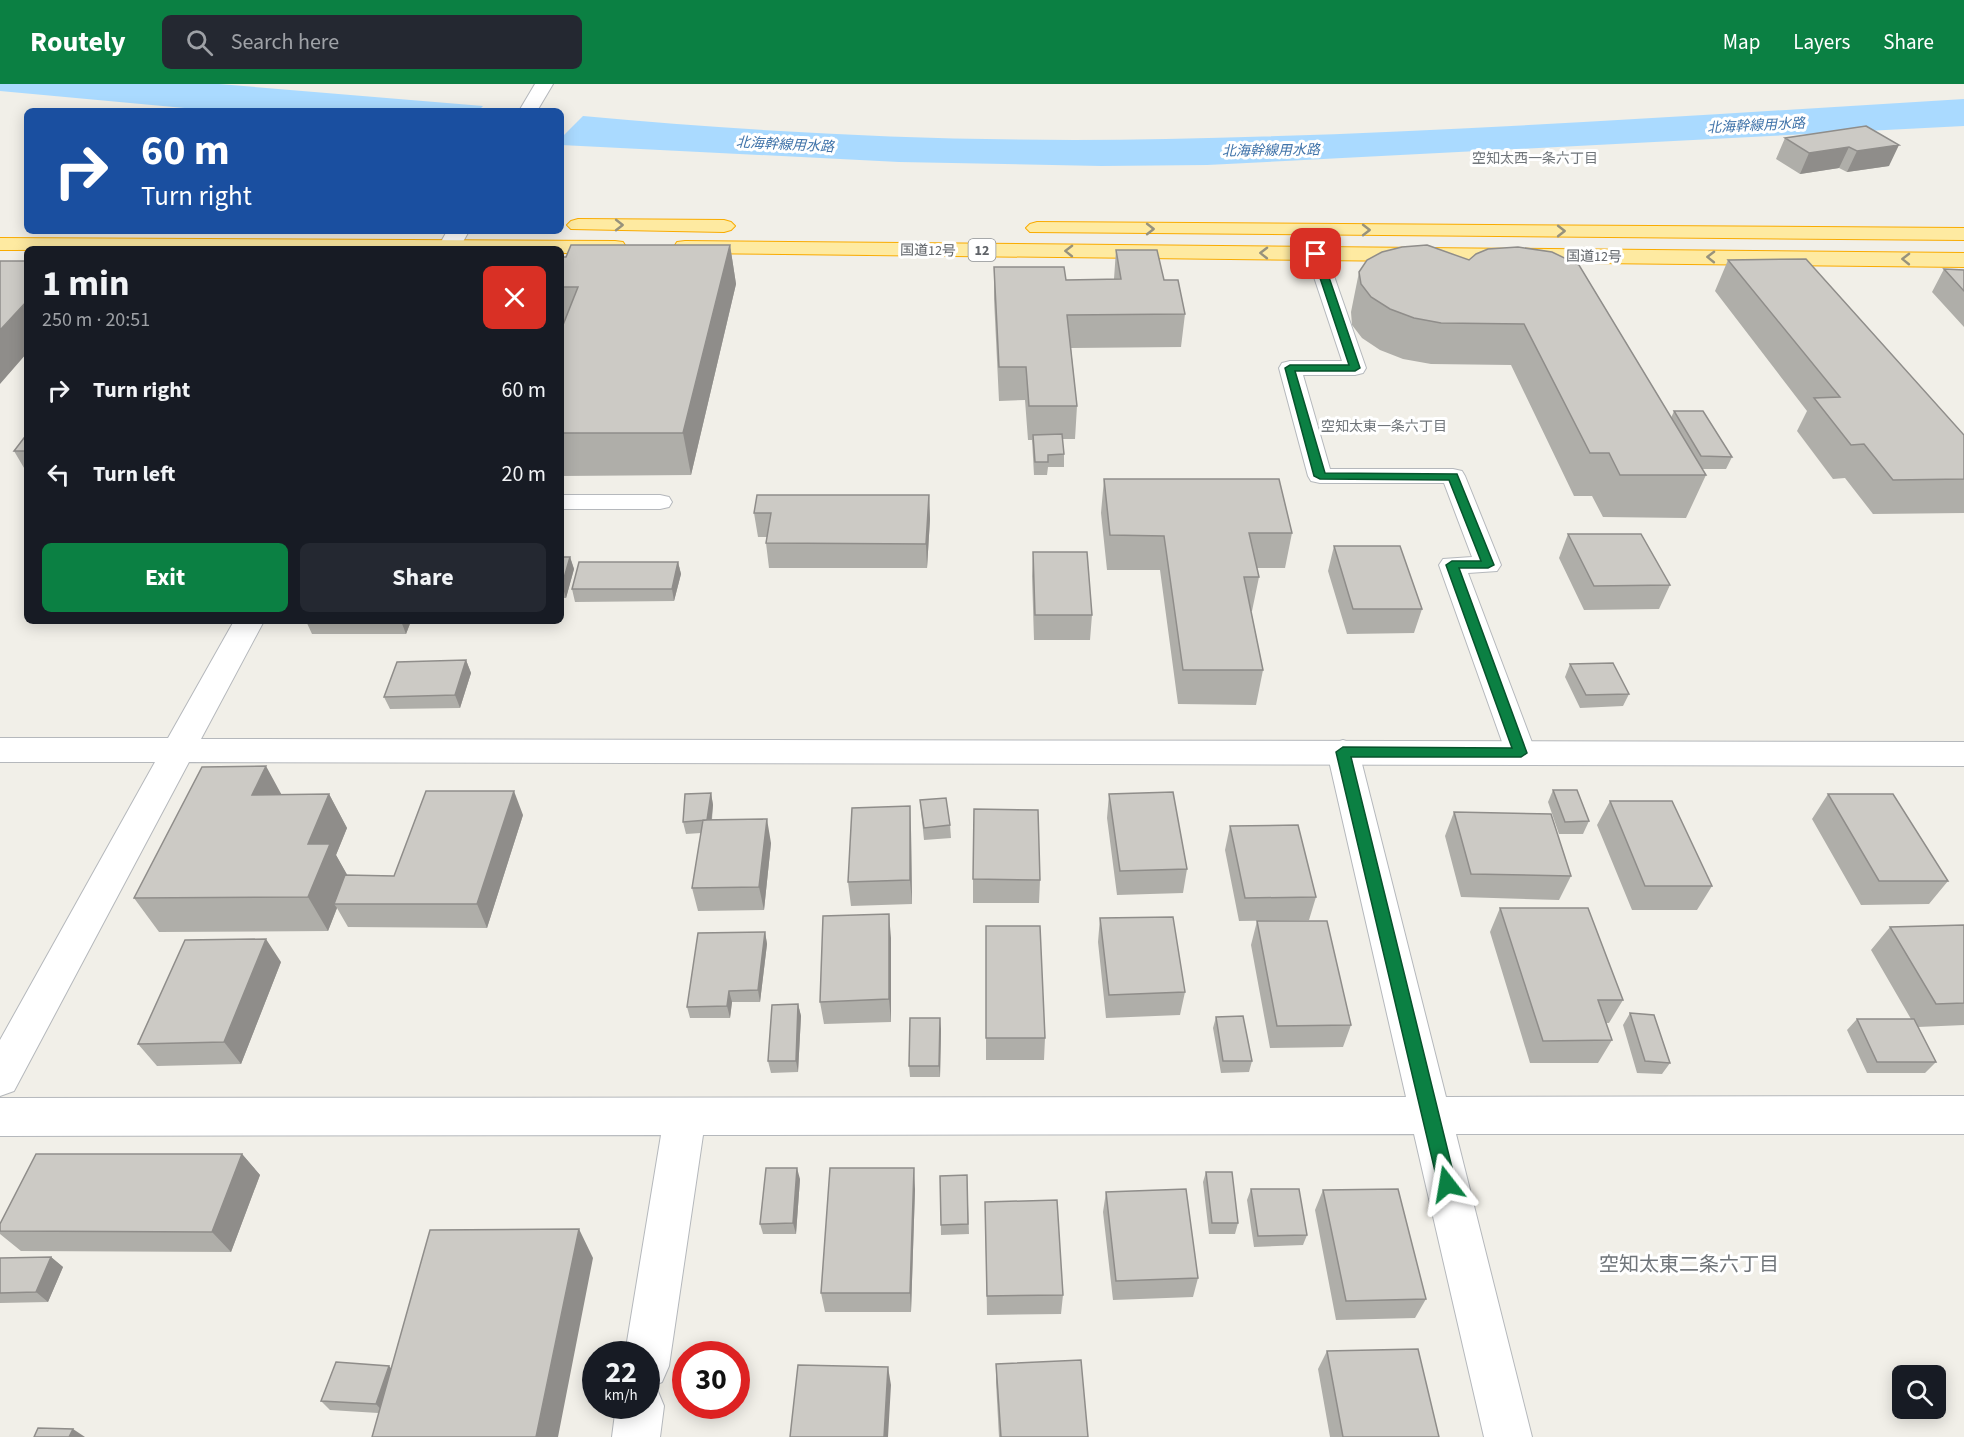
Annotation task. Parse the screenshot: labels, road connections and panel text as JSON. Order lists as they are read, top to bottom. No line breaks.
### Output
{"streets":{"highway":["国道12号","12"]},"districts":["空知太西一条六丁目","空知太東一条六丁目","空知太東二条六丁目"],"water":["北海幹線用水路"],"page":{"header":"Routely","search":"Search here","nav":["Map","Layers","Share"],"turn":["60 m","Turn right"],"heading":["1 min","250 m · 20:51"],"list":[{"name":"Turn right","value":"60 m"},{"name":"Turn left","value":"20 m"}],"buttons":["Exit","Share"],"speed":"22 km/h","limit":"30"}}
